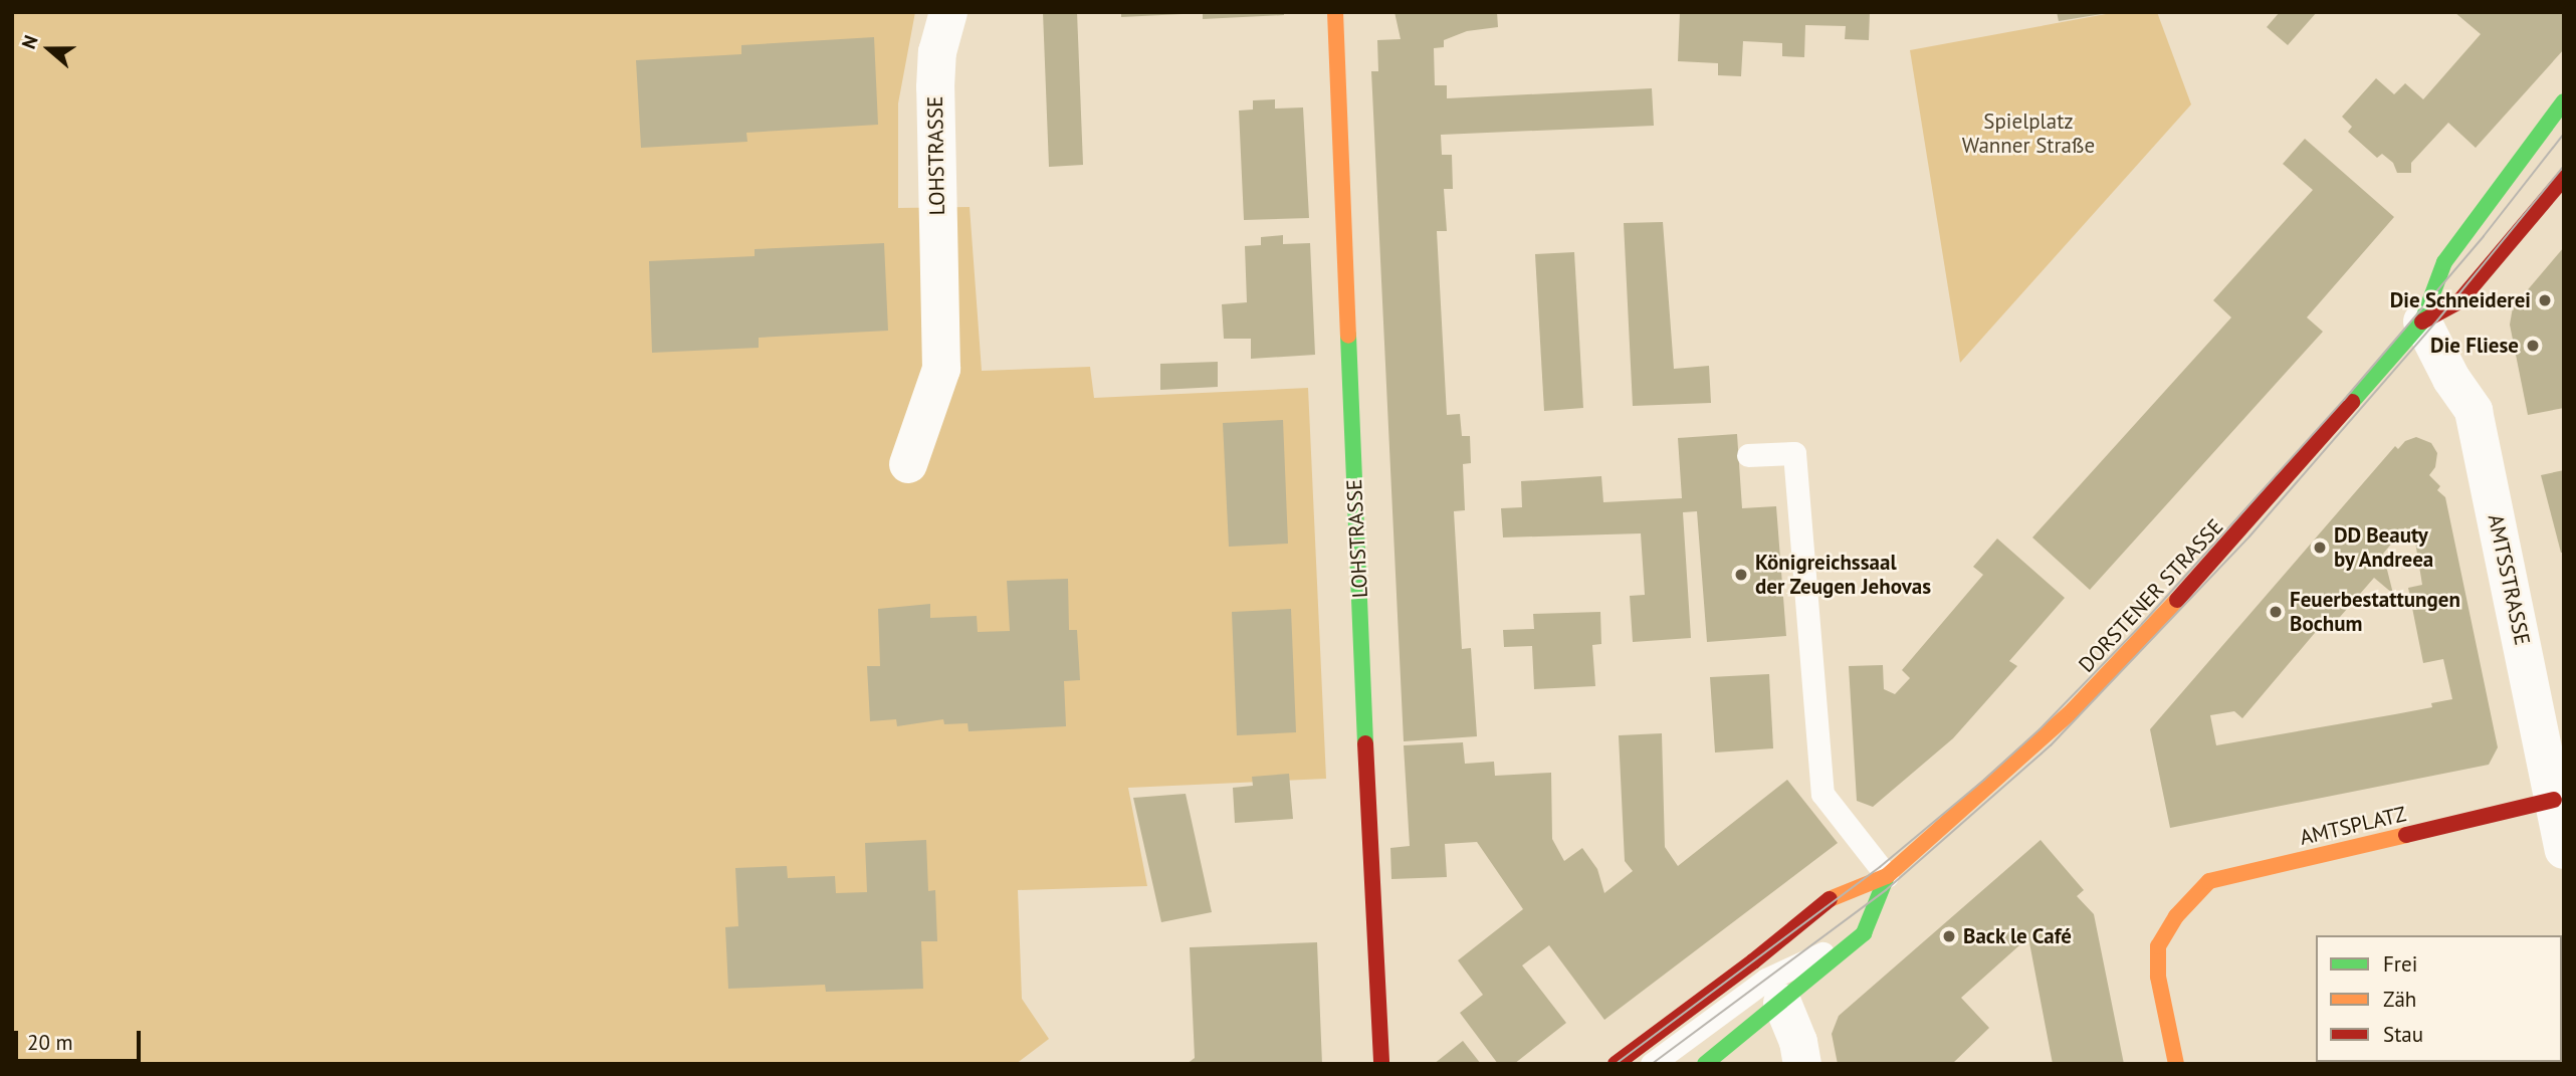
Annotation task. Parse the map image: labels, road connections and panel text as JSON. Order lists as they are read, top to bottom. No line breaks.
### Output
{"streets":{"main road":["LOHSTRASSE","DORSTENER STRASSE","AMTSPLATZ"],"street":["AMTSSTRASSE"]},"crossings":[["AMTSSTRASSE","DORSTENER STRASSE"],["AMTSSTRASSE","AMTSPLATZ"]],"parks":["Spielplatz Wanner Straße"],"places":["Die Schneiderei","Die Fliese","DD Beauty by Andreea","Königreichssaal der Zeugen Jehovas","Feuerbestattungen Bochum","Back le Café"],"legend":["Frei","Zäh","Stau"],"scale_bar":"20 m","north":"left"}
